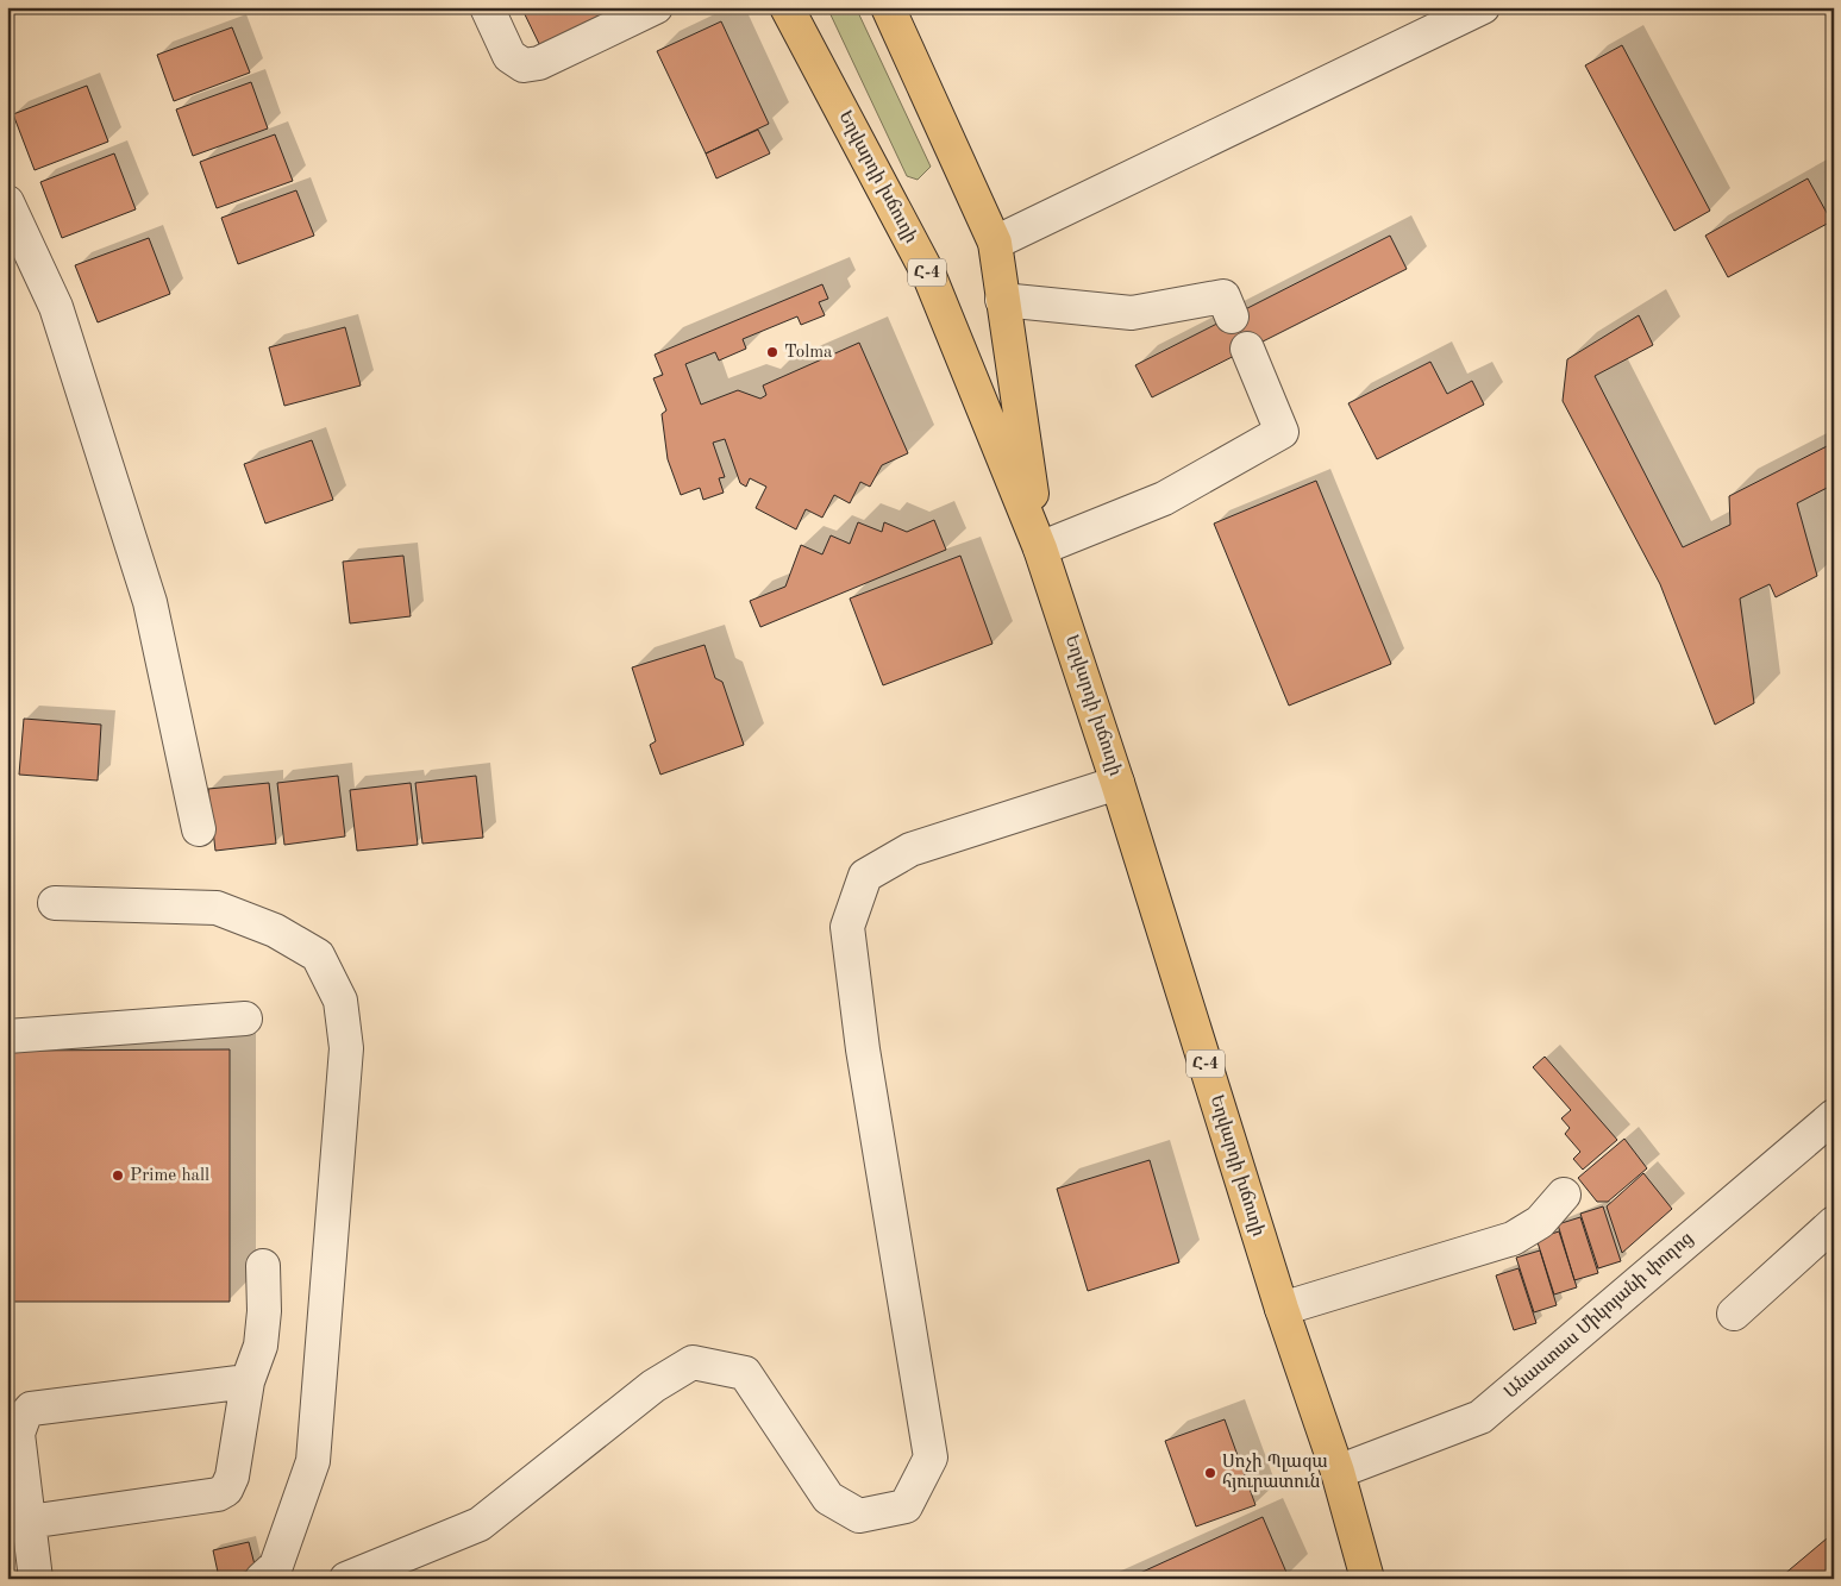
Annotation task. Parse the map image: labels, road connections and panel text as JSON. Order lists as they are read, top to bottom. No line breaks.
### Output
{"streets":{"main road":["Եղվարդի խճուղի","Հ-4"],"street":["Անաստաս Միկոյանի փողոց"]},"crossings":[["Եղվարդի խճուղի","Անաստաս Միկոյանի փողոց"]],"places":["Tolma","Prime hall","Սոչի Պլազա հյուրատուն"]}
